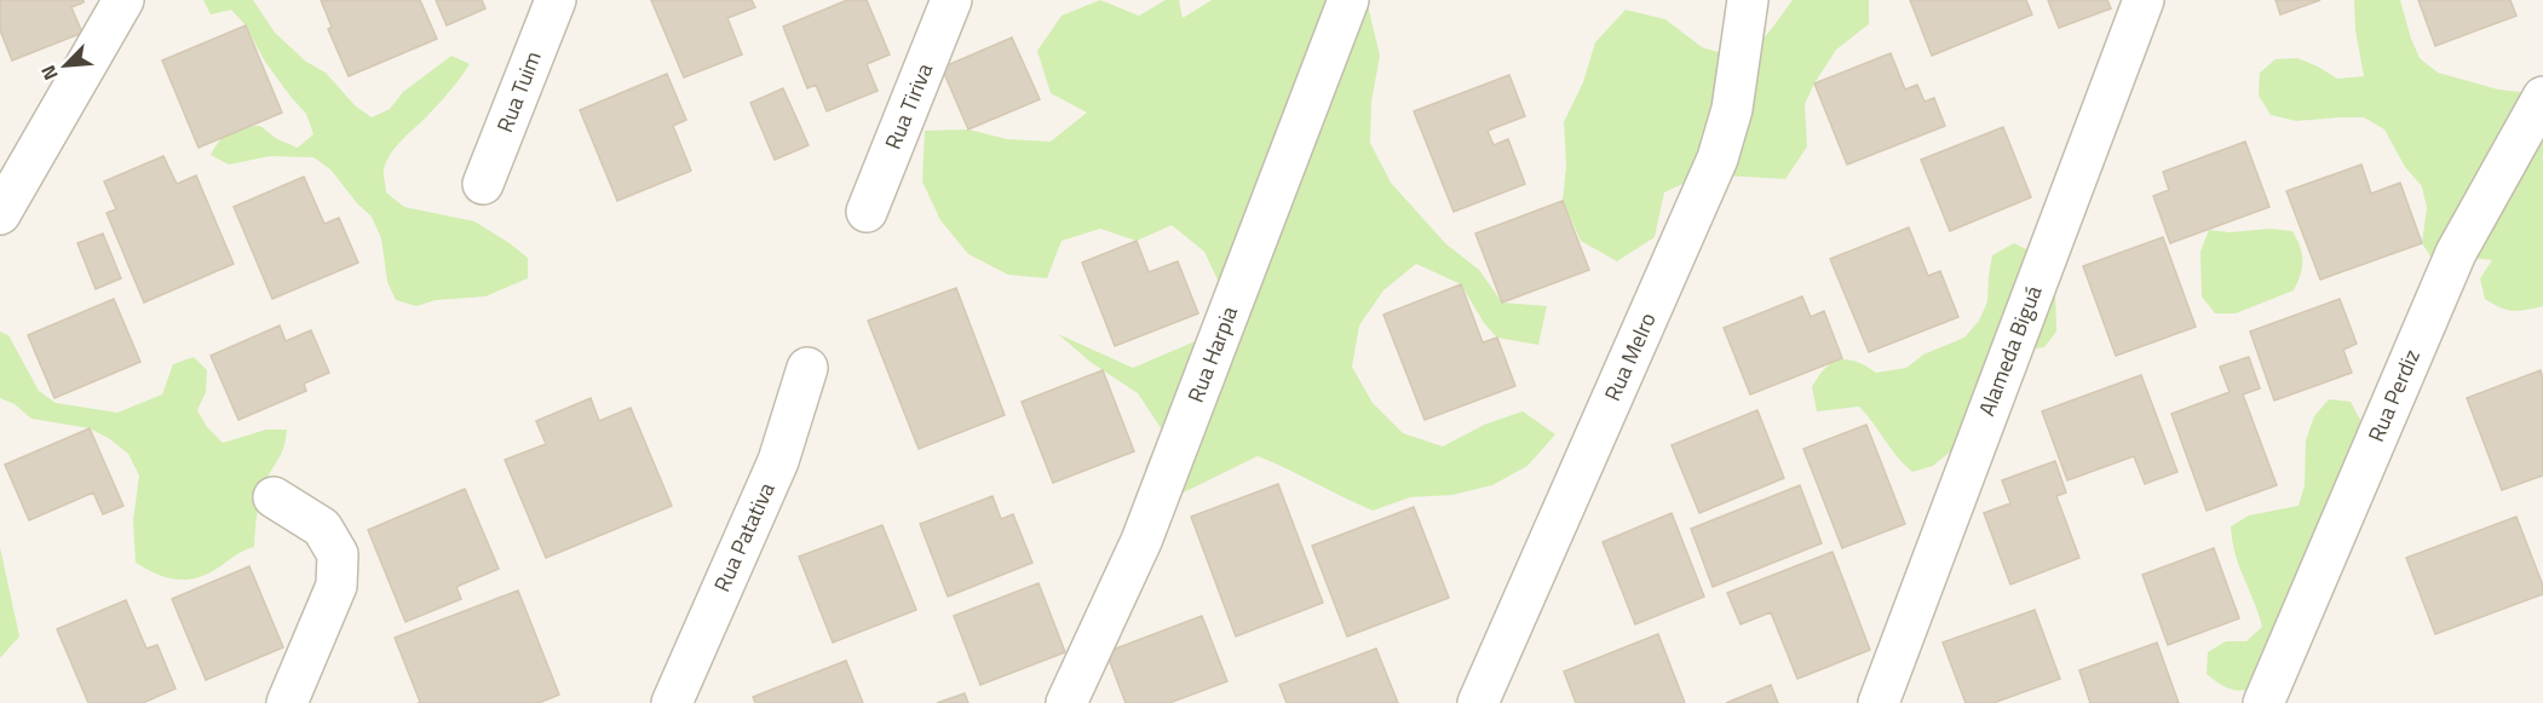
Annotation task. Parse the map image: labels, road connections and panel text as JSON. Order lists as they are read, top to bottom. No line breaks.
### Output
{"streets":{"street":["Rua Tuim","Rua Tiriva","Alameda Biguá","Rua Harpia","Rua Melro","Rua Perdiz","Rua Patativa"]},"north":"bottom left"}
